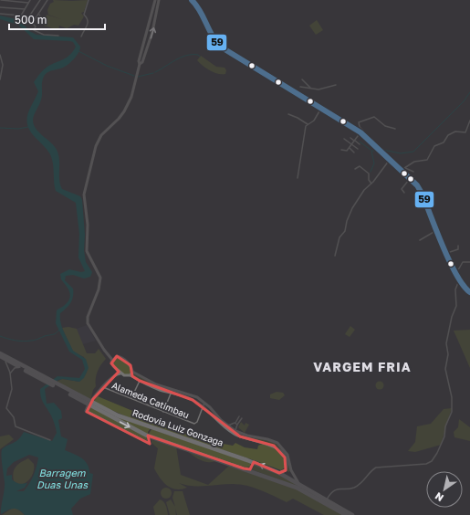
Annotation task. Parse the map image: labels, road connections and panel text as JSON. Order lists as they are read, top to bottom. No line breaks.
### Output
{"streets":{"highway":["Rodovia Luiz Gonzaga"],"street":["Alameda Catimbau"]},"districts":["VARGEM FRIA"],"water":["Barragem Duas Unas"],"lines":["transit line 59"],"scale_bar":"500 m","north":"bottom left"}
